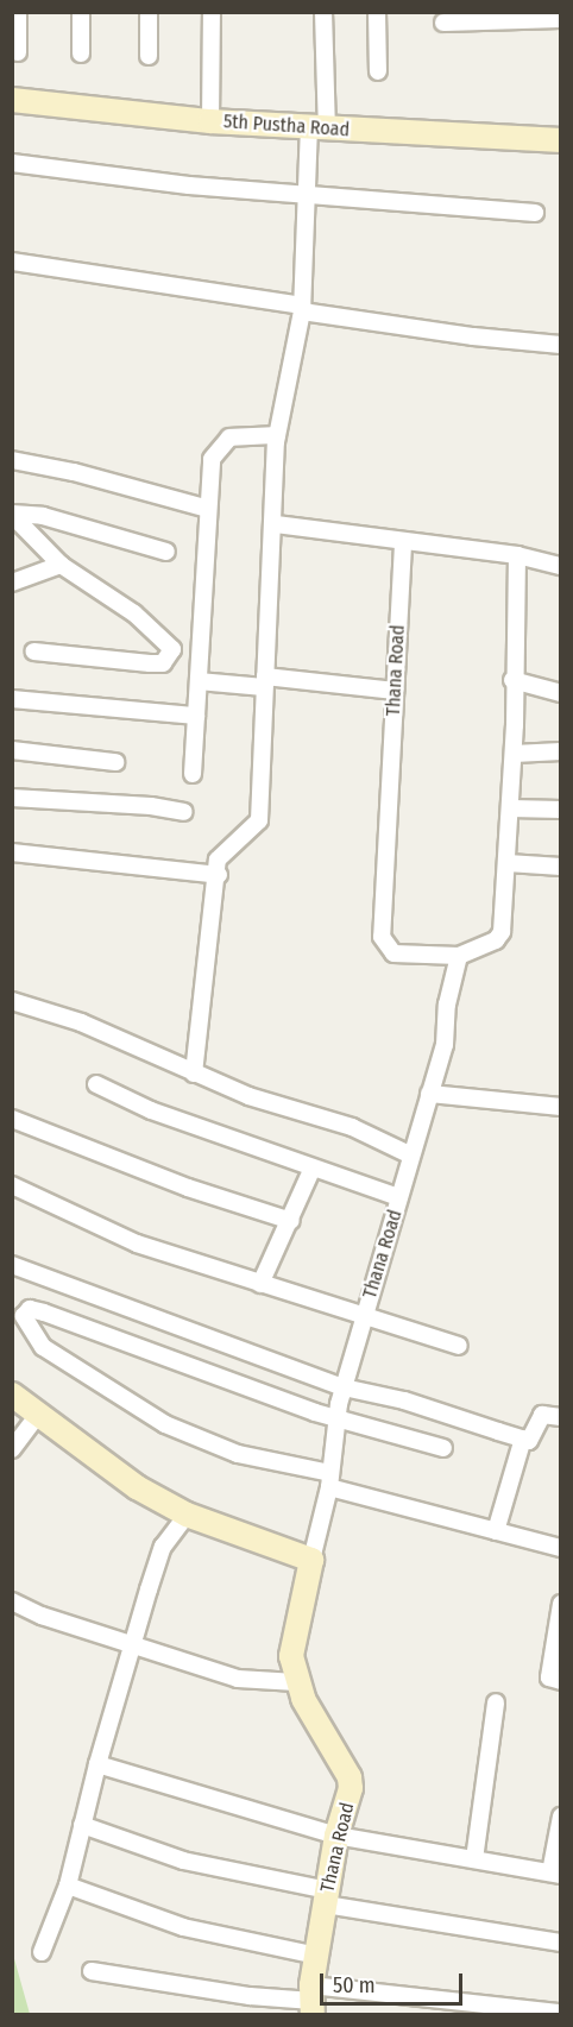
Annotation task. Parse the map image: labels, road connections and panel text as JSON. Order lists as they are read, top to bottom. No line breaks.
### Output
{"streets":{"street":["5th Pustha Road","Thana Road"]},"scale_bar":"50 m"}
